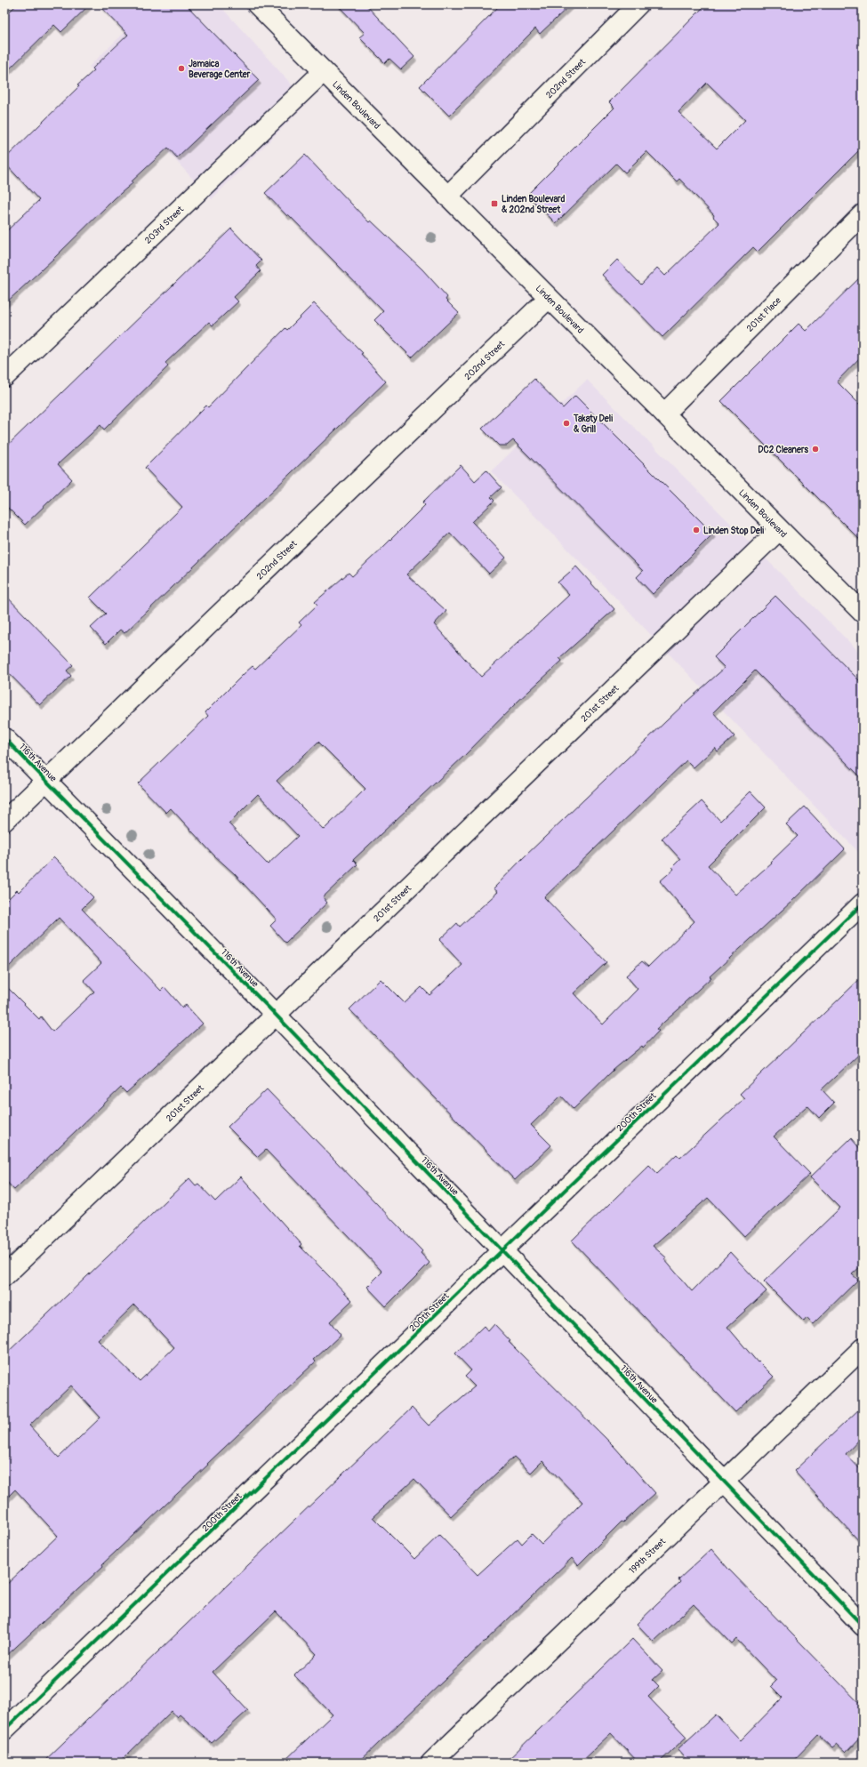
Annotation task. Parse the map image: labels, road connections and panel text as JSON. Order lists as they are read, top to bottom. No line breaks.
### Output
{"streets":{"street":["202nd Street","Linden Boulevard","203rd Street","201st Place","201st Street","116th Avenue","200th Street","199th Street"]},"crossings":[["202nd Street","Linden Boulevard"],["202nd Street","116th Avenue"],["Linden Boulevard","203rd Street"],["Linden Boulevard","201st Place"],["Linden Boulevard","201st Street"],["201st Street","116th Avenue"],["116th Avenue","200th Street"],["116th Avenue","199th Street"]],"places":{"other":["Jamaica Beverage Center","Takaty Deli & Grill","DC2 Cleaners","Linden Stop Deli"],"transit":["Linden Boulevard & 202nd Street"]}}
